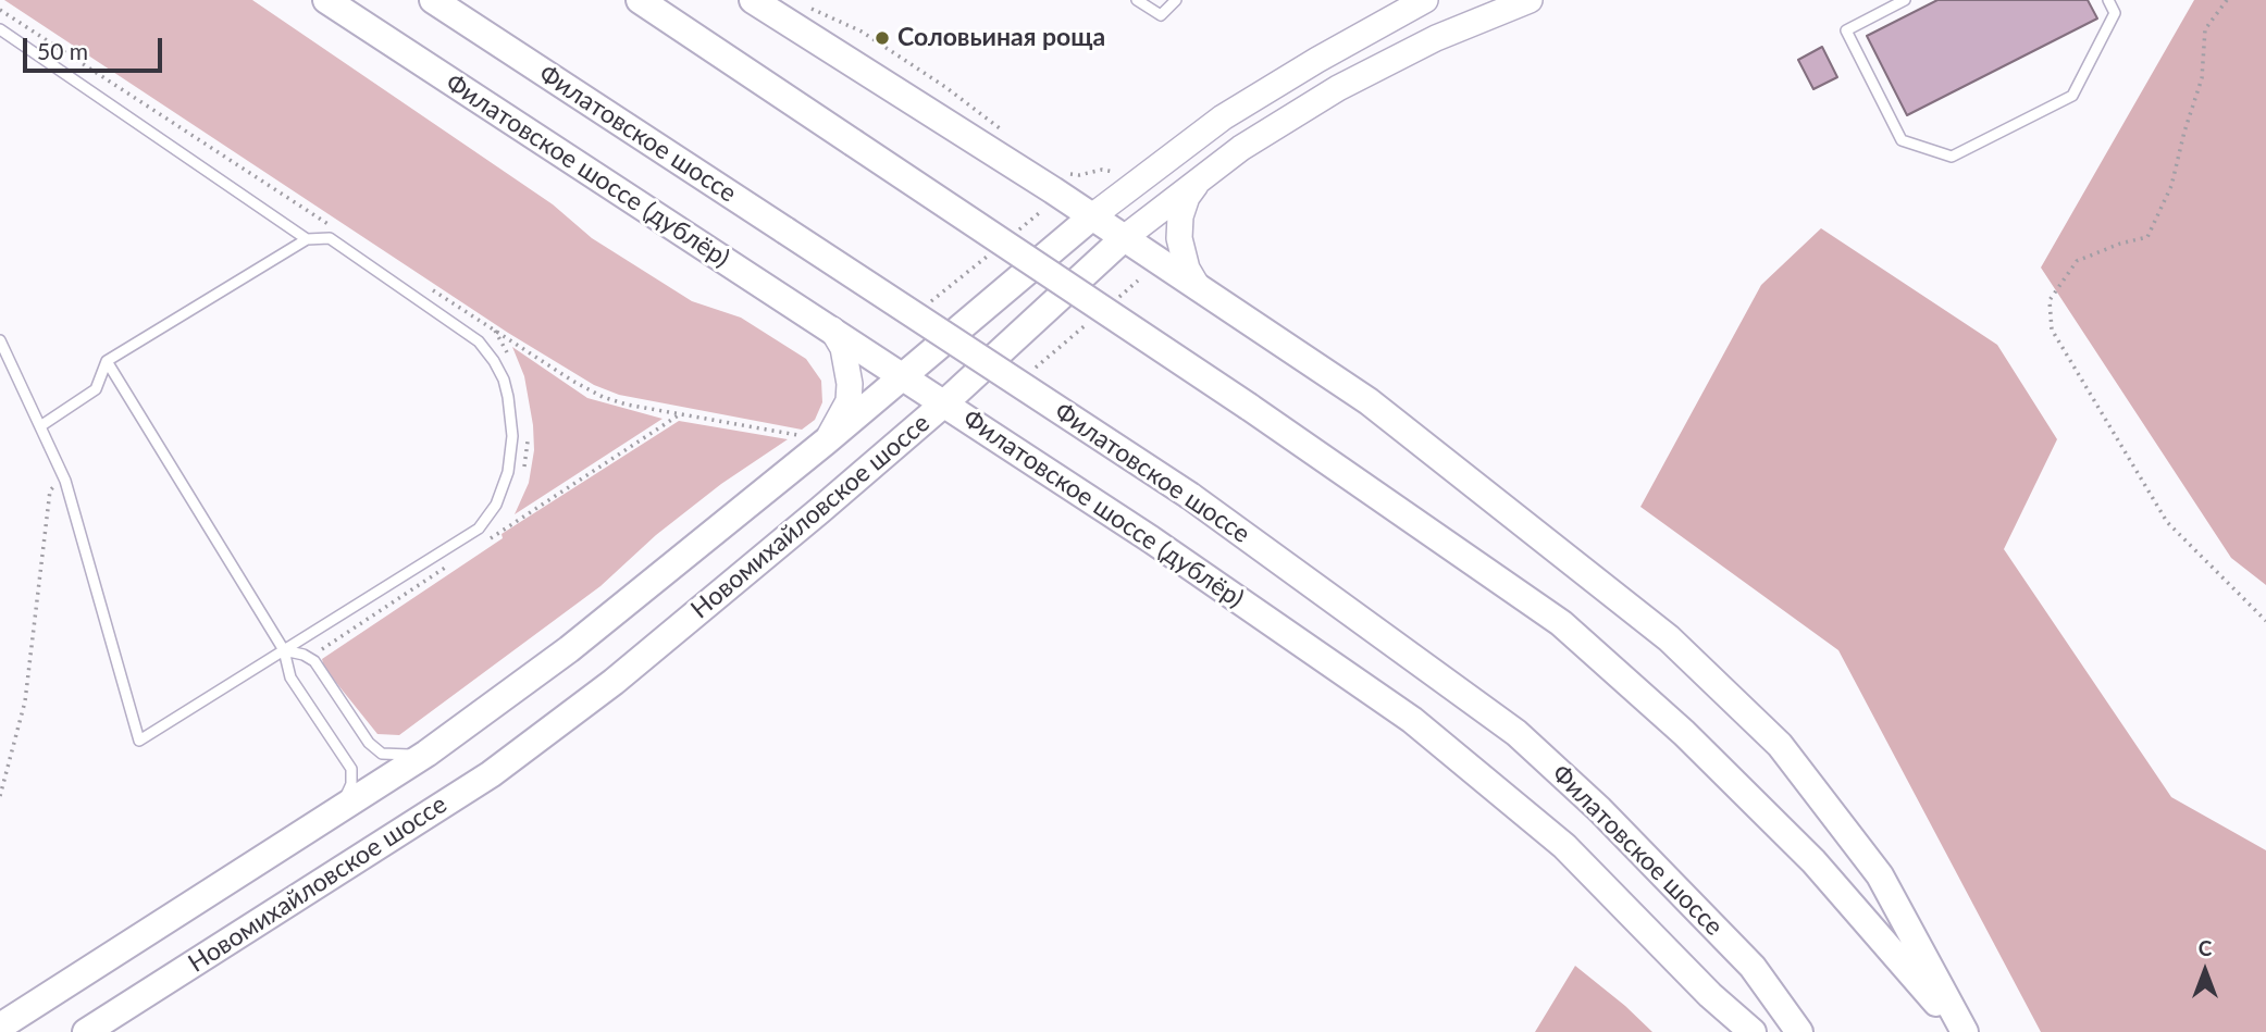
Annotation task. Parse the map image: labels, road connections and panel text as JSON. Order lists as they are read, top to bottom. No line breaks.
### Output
{"streets":{"main road":["Филатовское шоссе","Филатовское шоссе (дублёр)","Новомихайловское шоссе"]},"crossings":[["Филатовское шоссе (дублёр)","Новомихайловское шоссе"]],"places":["Соловьиная роща"],"scale_bar":"50 m","north":"top"}
